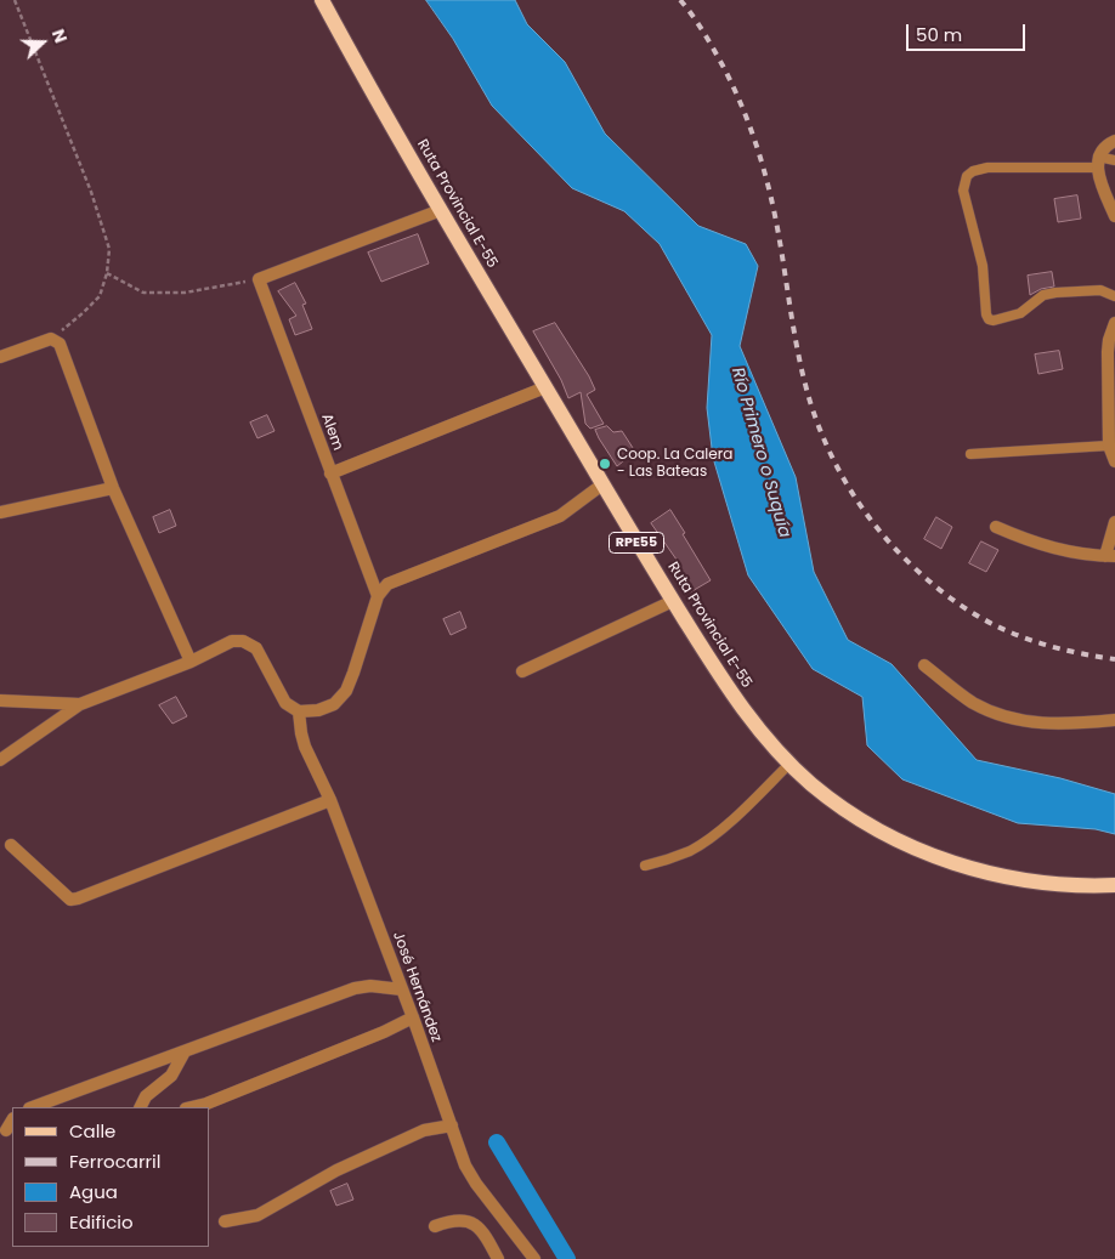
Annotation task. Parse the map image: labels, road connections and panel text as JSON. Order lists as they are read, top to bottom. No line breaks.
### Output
{"streets":{"main road":["Ruta Provincial E-55","RPE55"],"street":["Alem","José Hernández"]},"water":["Río Primero o Suquía"],"places":["Coop. La Calera - Las Bateas"],"legend":["Calle","Ferrocarril","Agua","Edificio"],"scale_bar":"50 m","north":"right"}
